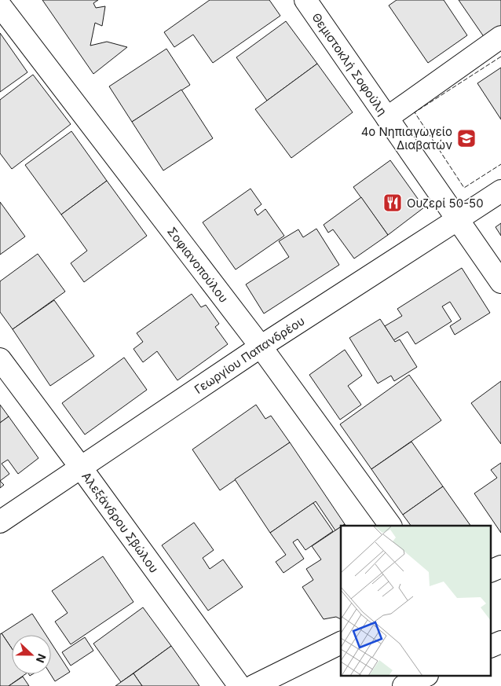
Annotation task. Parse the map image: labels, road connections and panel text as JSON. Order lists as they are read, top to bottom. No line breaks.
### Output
{"streets":{"street":["Θεμιστοκλή Σοφούλη","Σοφιανοπούλου","Γεωργίου Παπανδρέου","Αλεξάνδρου Σβώλου"]},"crossings":[["Θεμιστοκλή Σοφούλη","Γεωργίου Παπανδρέου"],["Σοφιανοπούλου","Γεωργίου Παπανδρέου"],["Γεωργίου Παπανδρέου","Αλεξάνδρου Σβώλου"]],"places":{"school or university":["4ο Νηπιαγωγείο Διαβατών"],"restaurant":["Ουζερί 50-50"]},"north":"right"}
